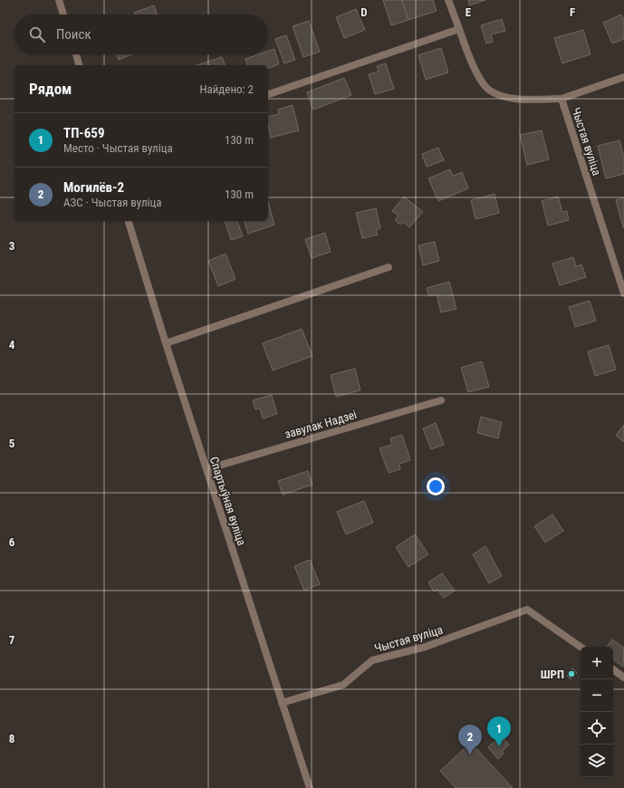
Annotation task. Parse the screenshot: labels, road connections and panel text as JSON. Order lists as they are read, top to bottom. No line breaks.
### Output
{"streets":{"street":["Чыстая вуліца","завулак Надзеі","Спартыўная вуліца"]},"crossings":[["Чыстая вуліца","Спартыўная вуліца"],["завулак Надзеі","Спартыўная вуліца"]],"places":["ШРП"],"page":{"search":"Поиск","heading":["Рядом","Найдено: 2"],"list":[{"mark":"1","name":"ТП-659","note":"Место · Чыстая вуліца","value":"130 m"},{"mark":"2","name":"Могилёв-2","note":"АЗС · Чыстая вуліца","value":"130 m"}],"map_buttons":["+","−"],"pins":["1","2"]},"grid":{"columns":["D","E","F"],"rows":["3","4","5","6","7","8"]}}
